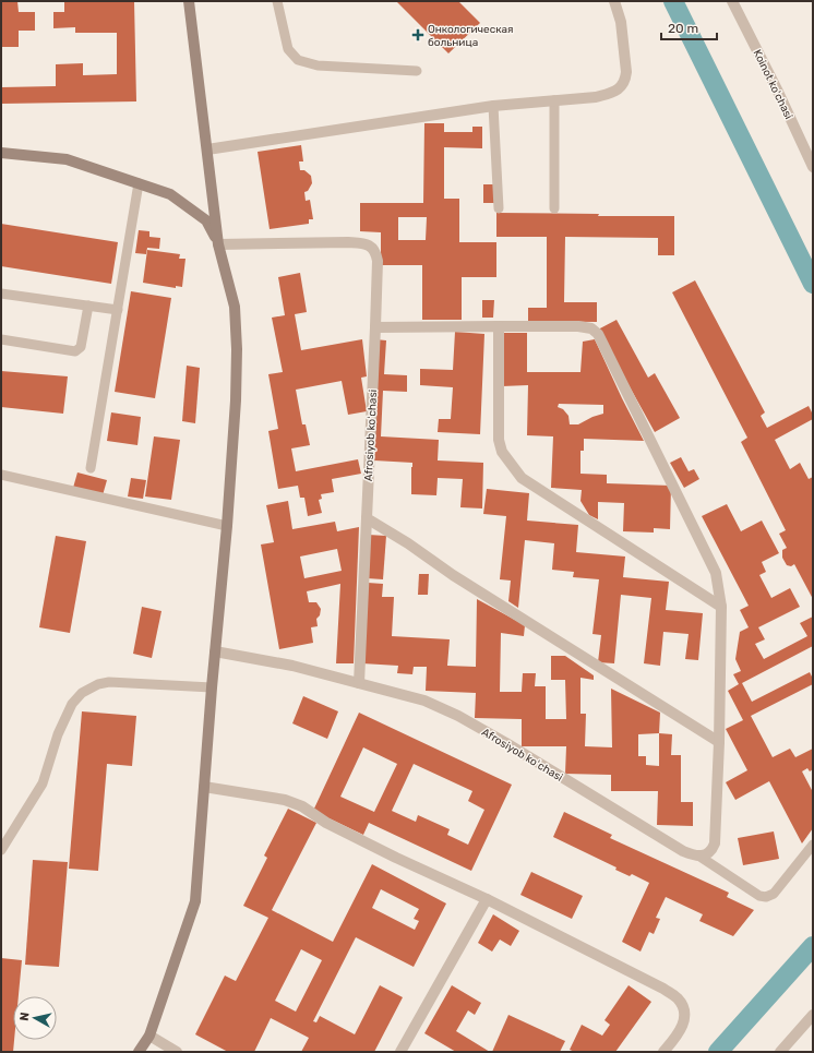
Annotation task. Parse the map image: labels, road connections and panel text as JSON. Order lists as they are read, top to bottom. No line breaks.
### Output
{"streets":{"street":["Koinot koʻchasi","Afrosiyob koʻchasi"]},"places":{"health":["Онкологическая больница"]},"scale_bar":"20 m","north":"left"}
